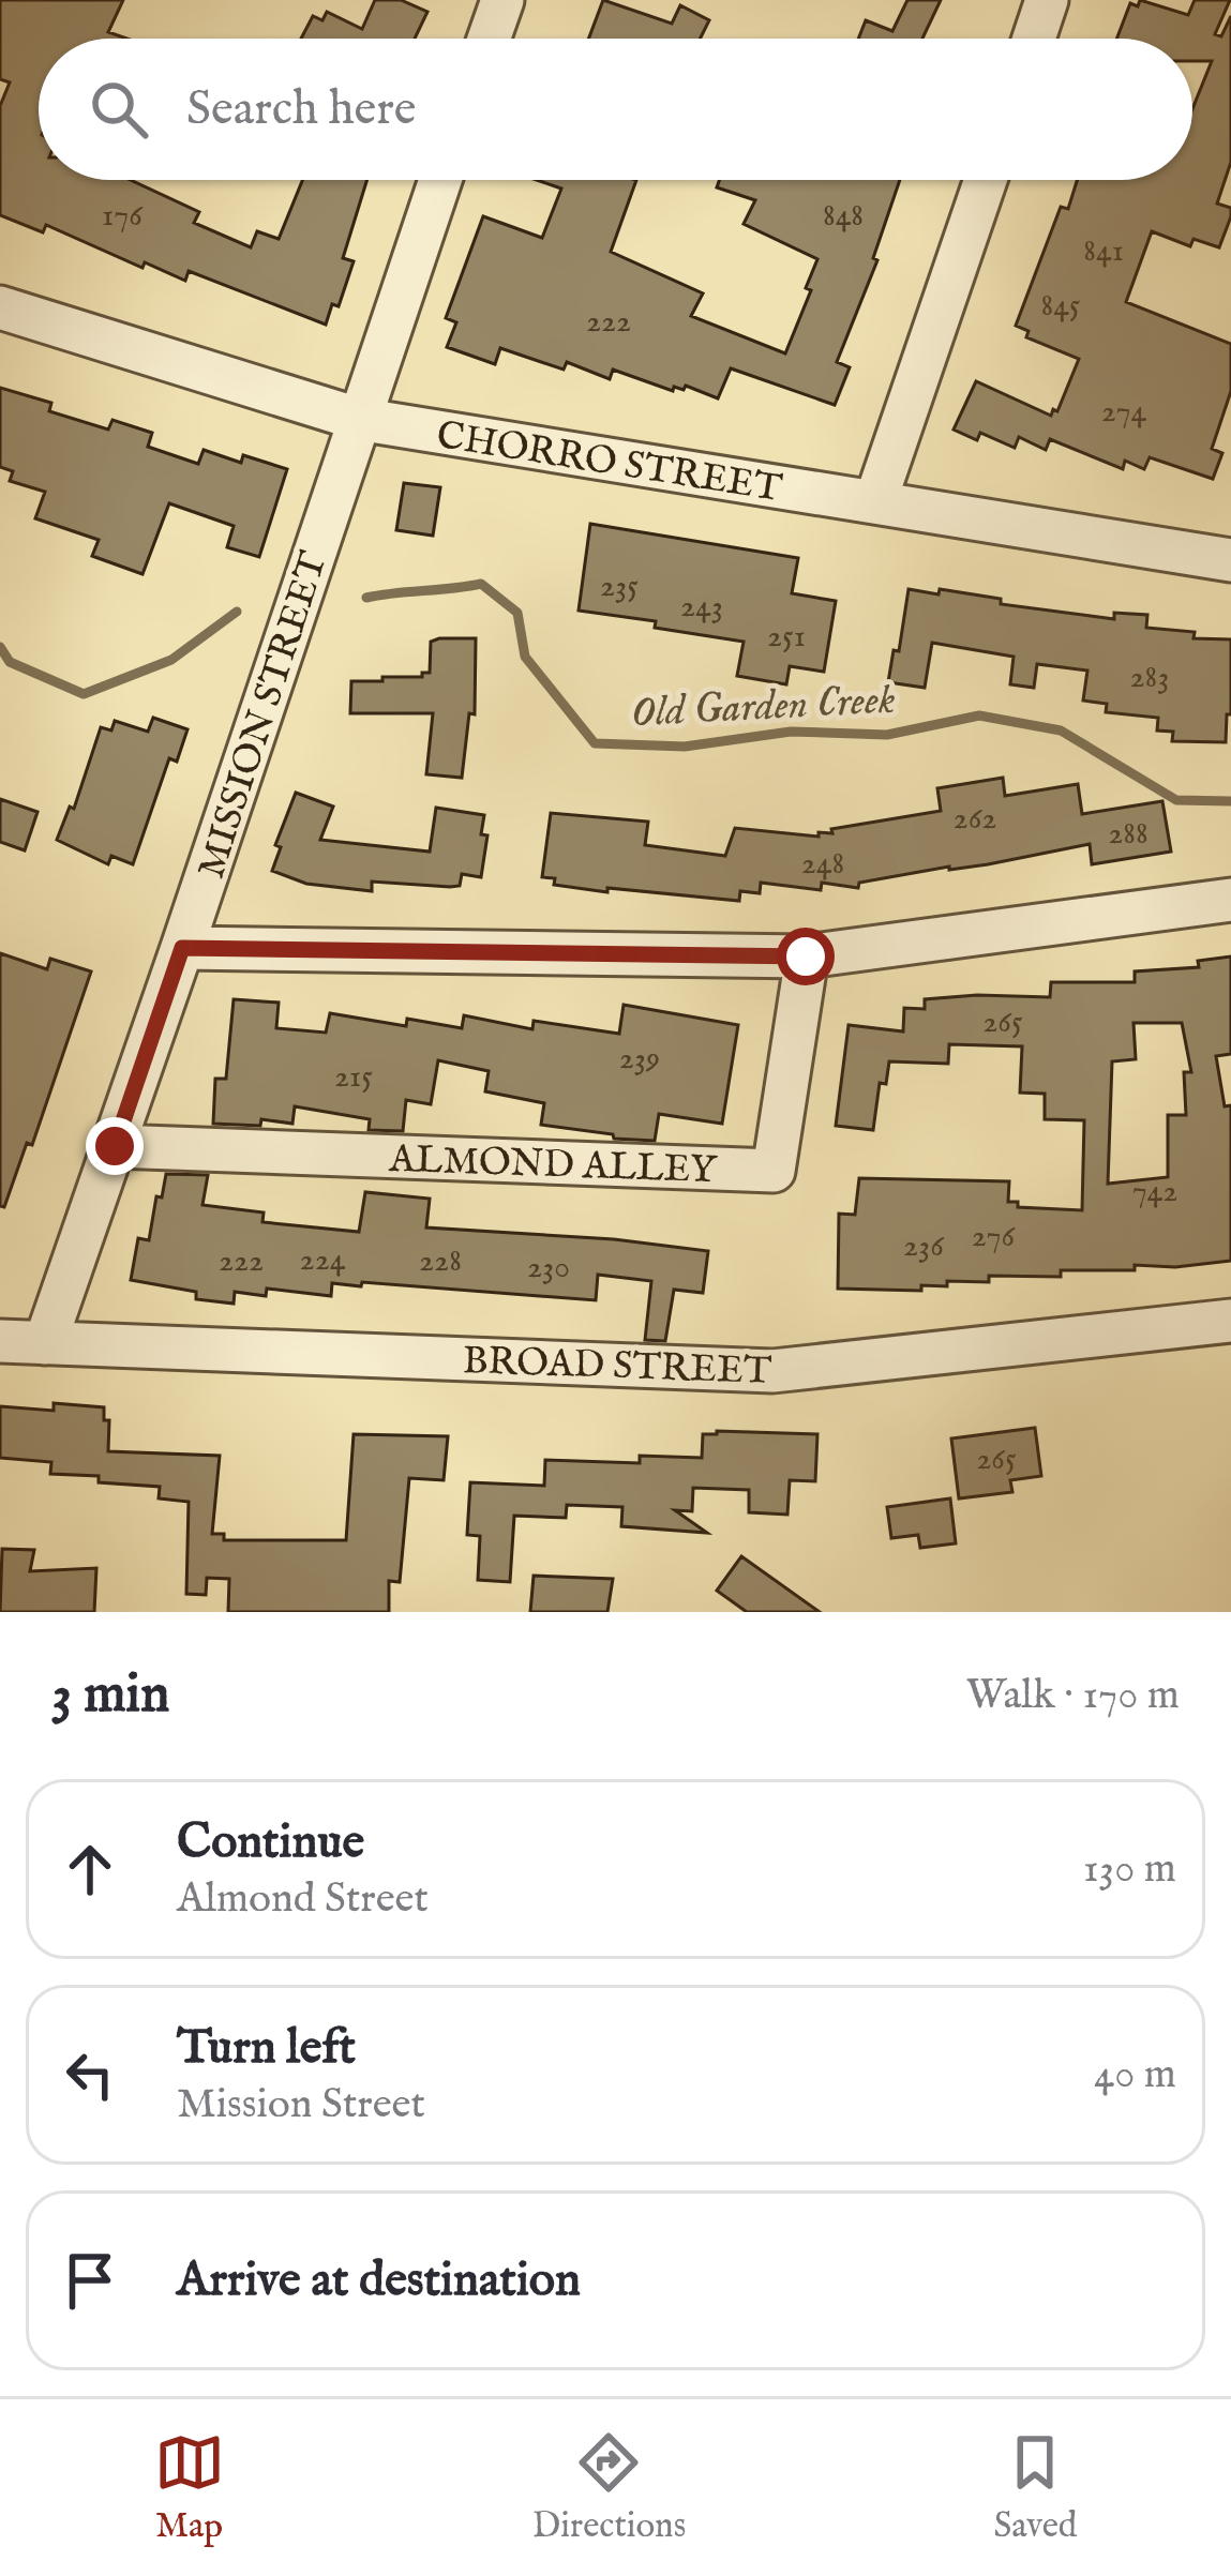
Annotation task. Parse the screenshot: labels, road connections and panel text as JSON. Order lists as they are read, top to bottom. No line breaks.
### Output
{"streets":{"street":["CHORRO STREET","MISSION STREET","ALMOND ALLEY","BROAD STREET"]},"crossings":[["CHORRO STREET","MISSION STREET"],["MISSION STREET","ALMOND ALLEY"],["MISSION STREET","BROAD STREET"]],"water":["Old Garden Creek"],"house_numbers":["176","848","841","845","222","274","235","243","251","283","262","288","248","265","239","215","742","276","236","224","222","228","230","265"],"page":{"search":"Search here","heading":["3 min","Walk · 170 m"],"list":[["Continue","Almond Street","130 m"],["Turn left","Mission Street","40 m"],"Arrive at destination"],"nav":["Map","Directions","Saved"]}}
